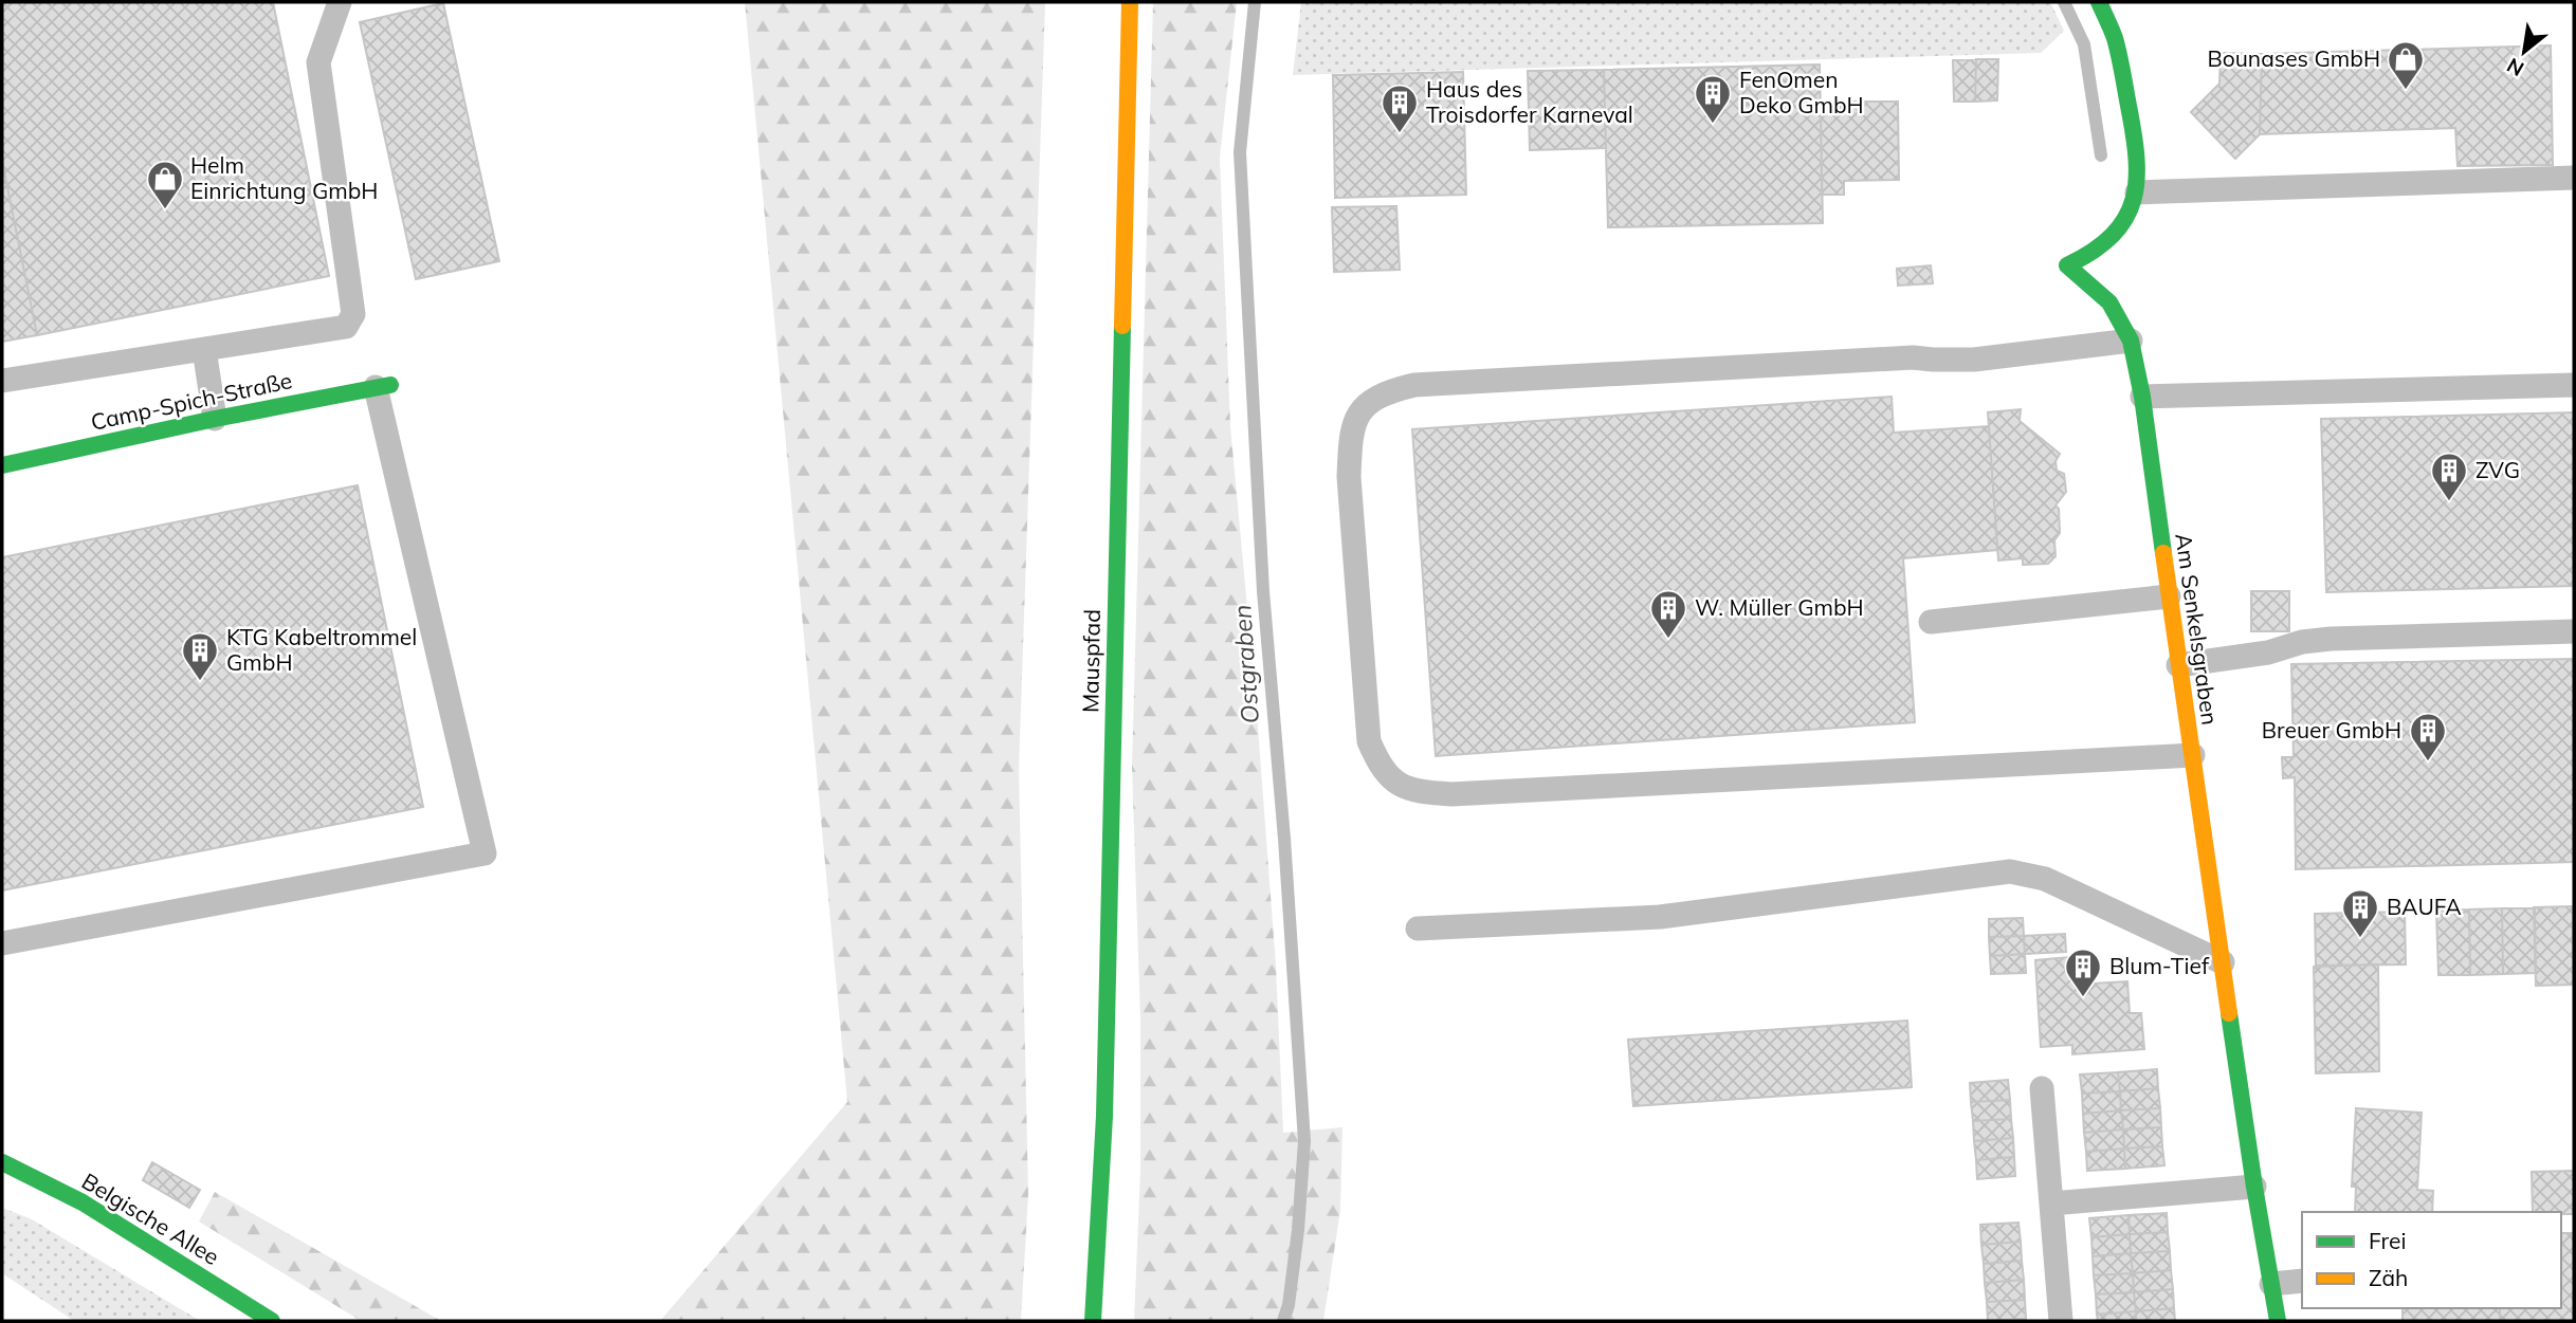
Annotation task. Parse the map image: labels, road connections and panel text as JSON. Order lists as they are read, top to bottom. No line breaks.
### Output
{"streets":{"street":["Camp-Spich-Straße","Am Senkelsgraben","Mauspfad","Belgische Allee"]},"water":["Ostgraben"],"places":{"shop":["Bounases GmbH","Helm Einrichtung GmbH"],"building":["FenOmen Deko GmbH","Haus des Troisdorfer Karneval","ZVG","W. Müller GmbH","KTG Kabeltrommel GmbH","Breuer GmbH","BAUFA","Blum-Tief"]},"legend":["Frei","Zäh"],"north":"bottom left"}
